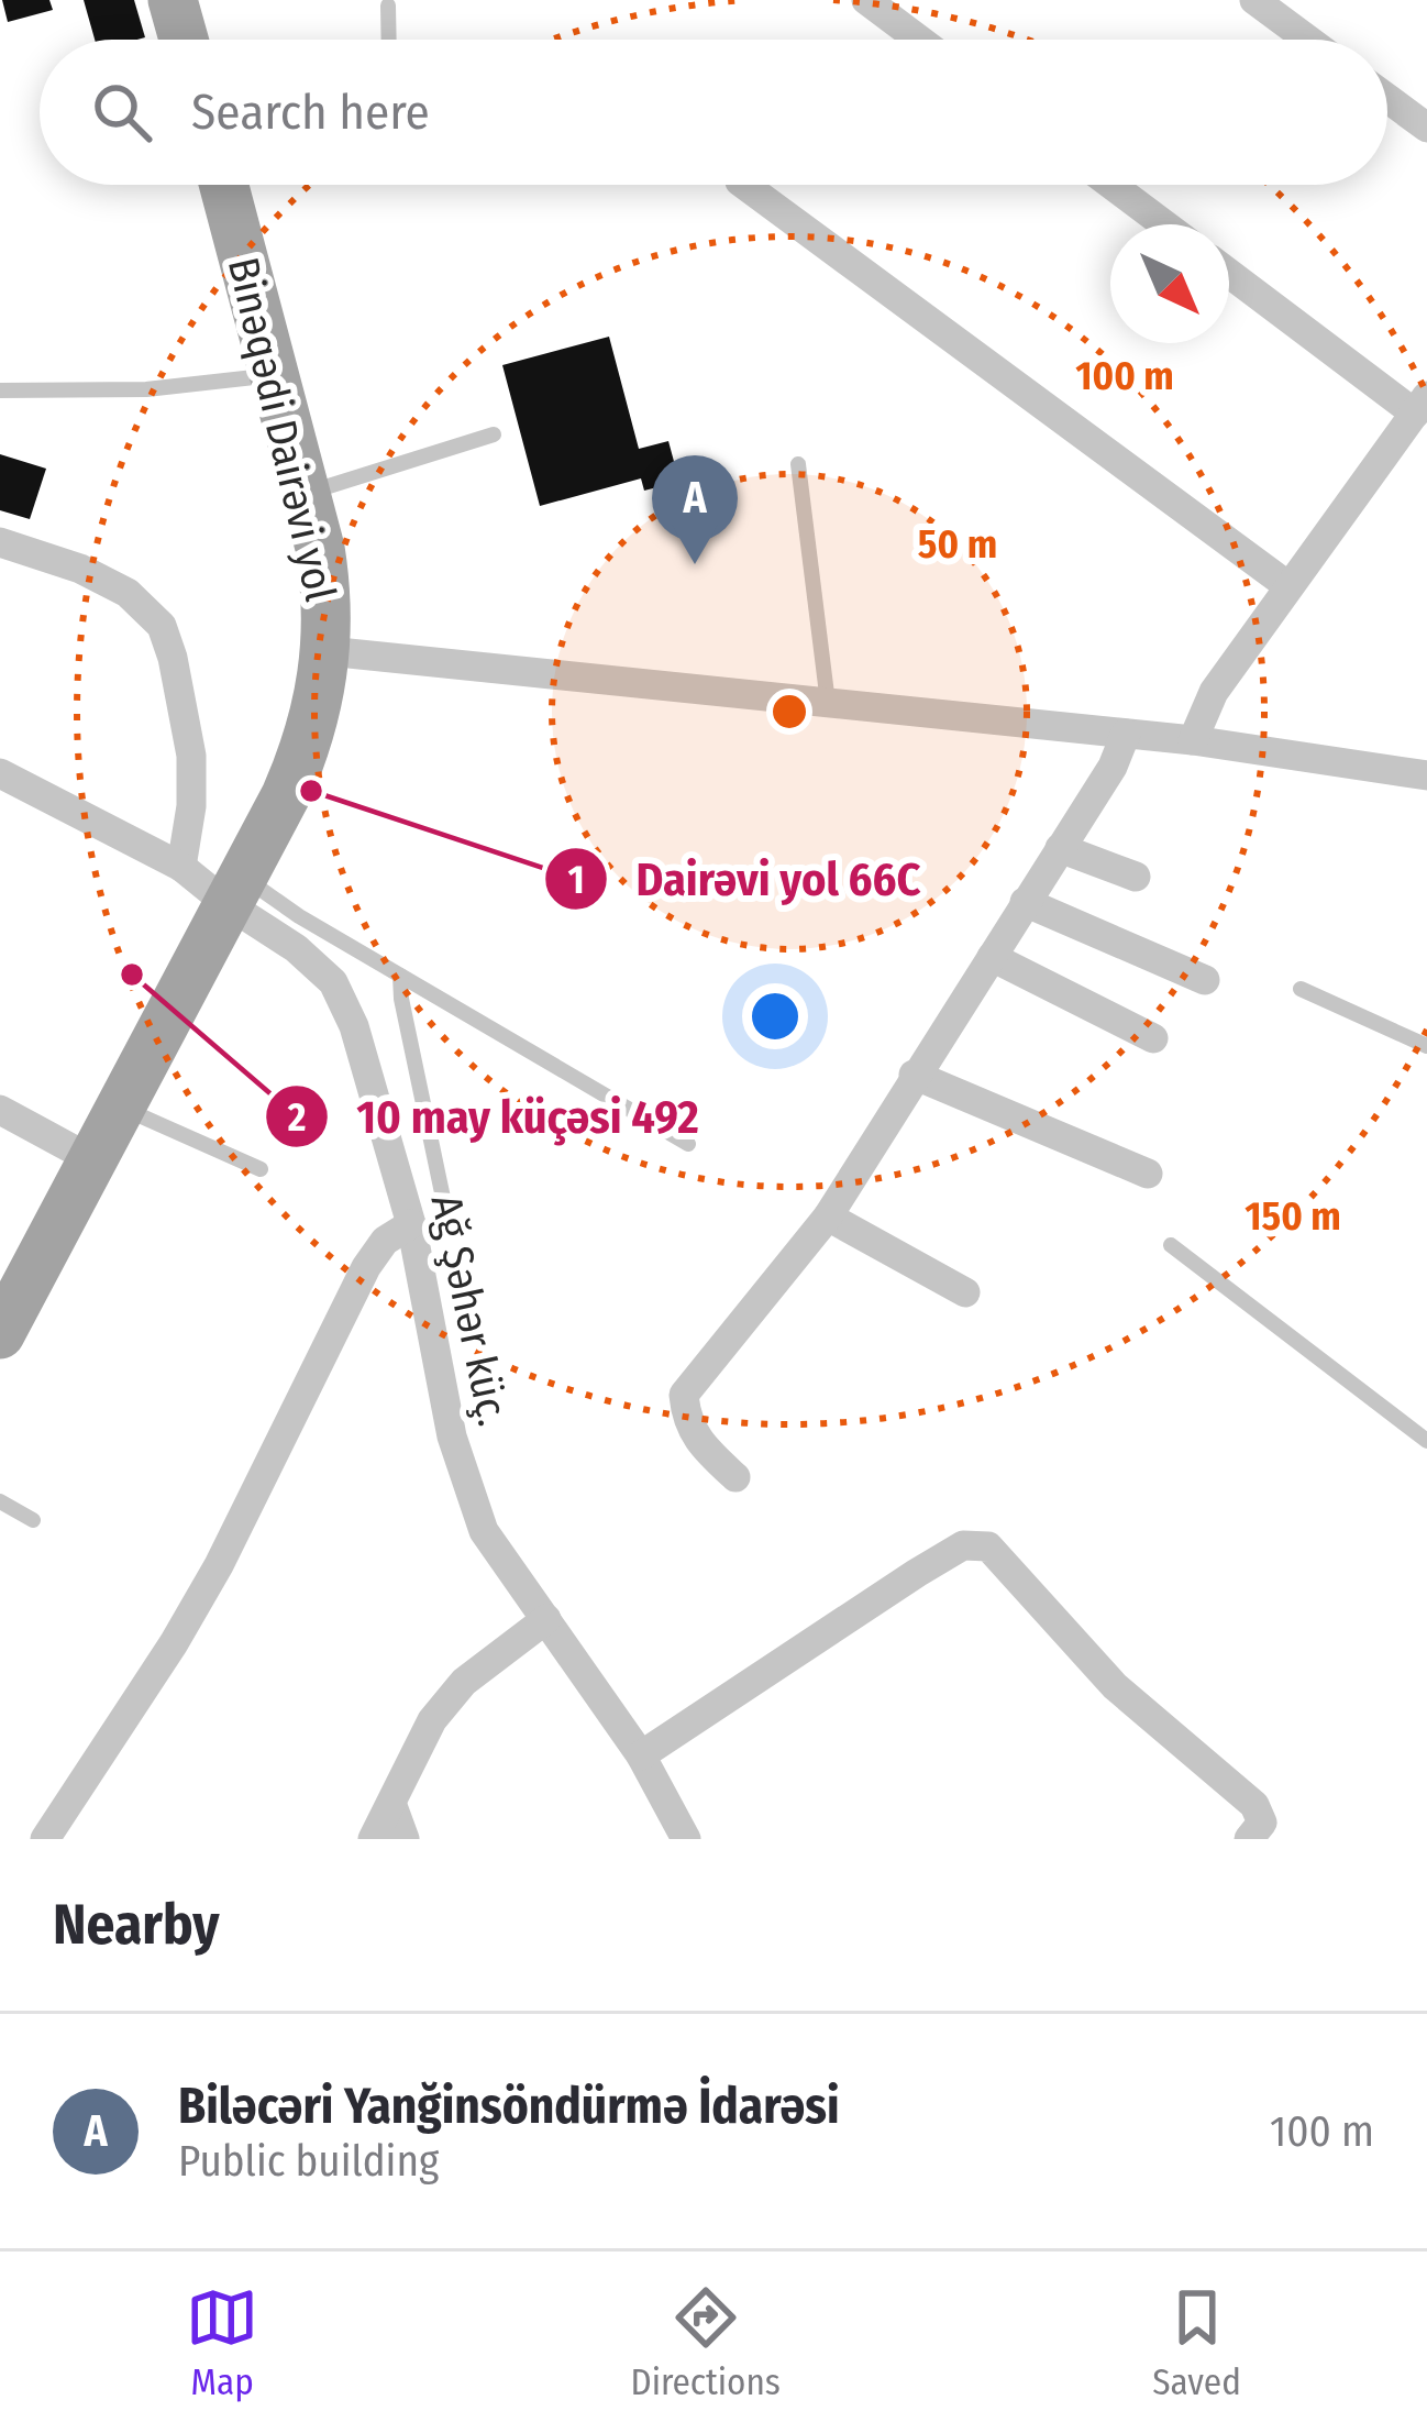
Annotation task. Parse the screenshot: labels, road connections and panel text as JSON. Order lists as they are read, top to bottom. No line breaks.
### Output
{"streets":{"main road":["Binəqədi Dairəvi yol"],"street":["Ağ Şəhər küç."]},"crossings":[["Binəqədi Dairəvi yol","Ağ Şəhər küç."]],"places":["Dairəvi yol 66C","10 may küçəsi 492"],"north":"bottom right","page":{"search":"Search here","pins":"A","heading":"Nearby","list":[{"mark":"A","name":"Biləcəri Yanğinsöndürmə İdarəsi","note":"Public building","value":"100 m"}],"nav":["Map","Directions","Saved"]},"rings":["100 m","50 m","150 m"]}
